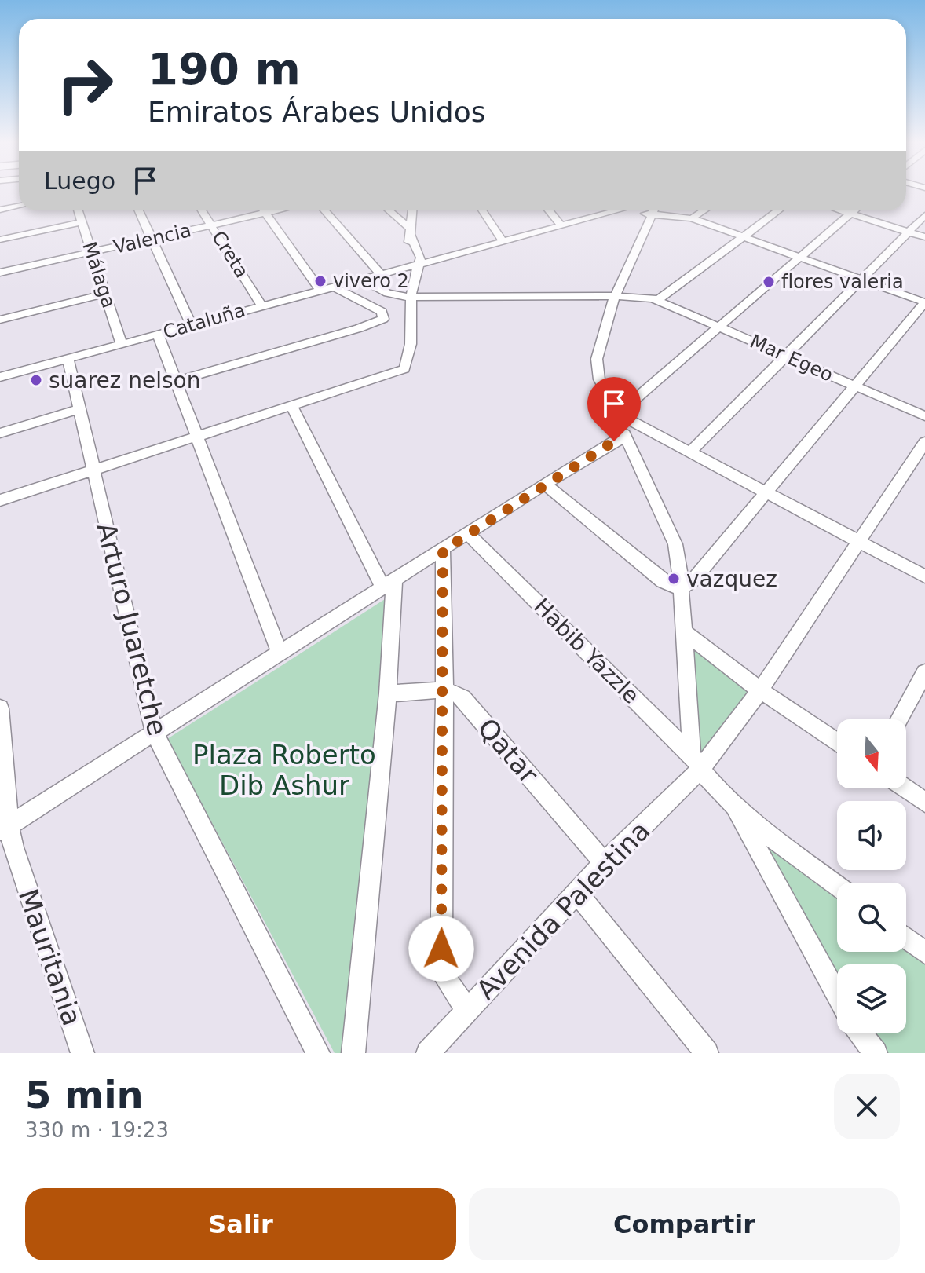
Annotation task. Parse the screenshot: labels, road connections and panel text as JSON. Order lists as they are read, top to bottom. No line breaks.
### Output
{"streets":{"street":["Valencia","Creta","Málaga","Cataluña","Mar Egeo","Arturo Juaretche","Habib Yazzle","Qatar","Avenida Palestina","Mauritania"]},"crossings":[["Valencia","Creta"],["Valencia","Málaga"],["Creta","Cataluña"],["Málaga","Cataluña"],["Cataluña","Arturo Juaretche"],["Habib Yazzle","Avenida Palestina"],["Qatar","Avenida Palestina"]],"parks":["Plaza Roberto Dib Ashur"],"places":["vivero 2","flores valeria","suarez nelson","vazquez"],"north":"bottom","page":{"turn":["190 m","Emiratos Árabes Unidos"],"then":"Luego","heading":["5 min","330 m · 19:23"],"buttons":["Salir","Compartir"]}}
